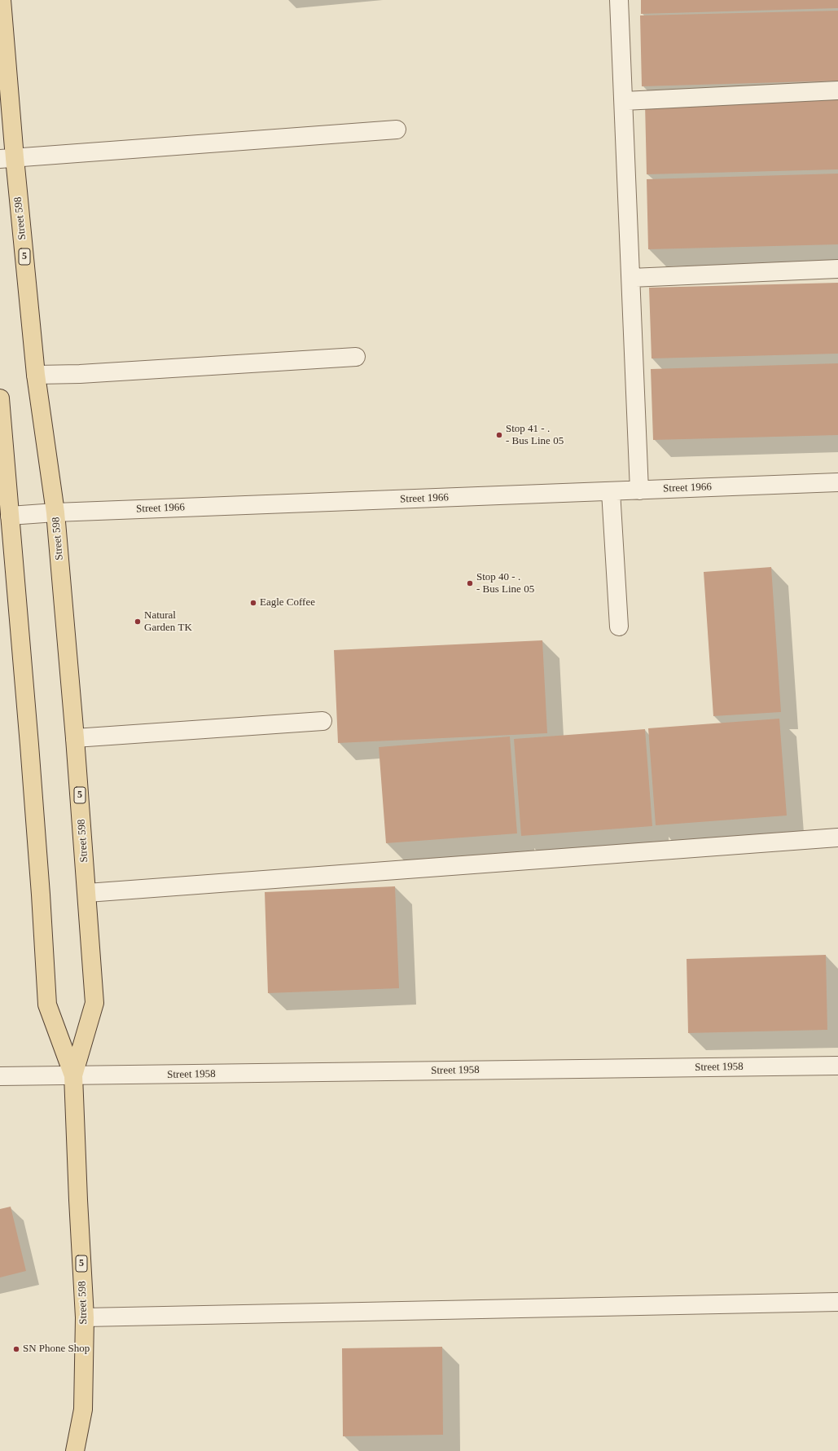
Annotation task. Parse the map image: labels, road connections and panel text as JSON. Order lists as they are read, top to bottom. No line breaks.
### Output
{"streets":{"main road":["Street 598","5"],"street":["Street 1966","Street 1958"]},"crossings":[["Street 598","Street 1966"],["Street 598","Street 1958"]],"places":["Stop 41 - . - Bus Line 05","Stop 40 - . - Bus Line 05","Eagle Coffee","Natural Garden TK","SN Phone Shop"]}
